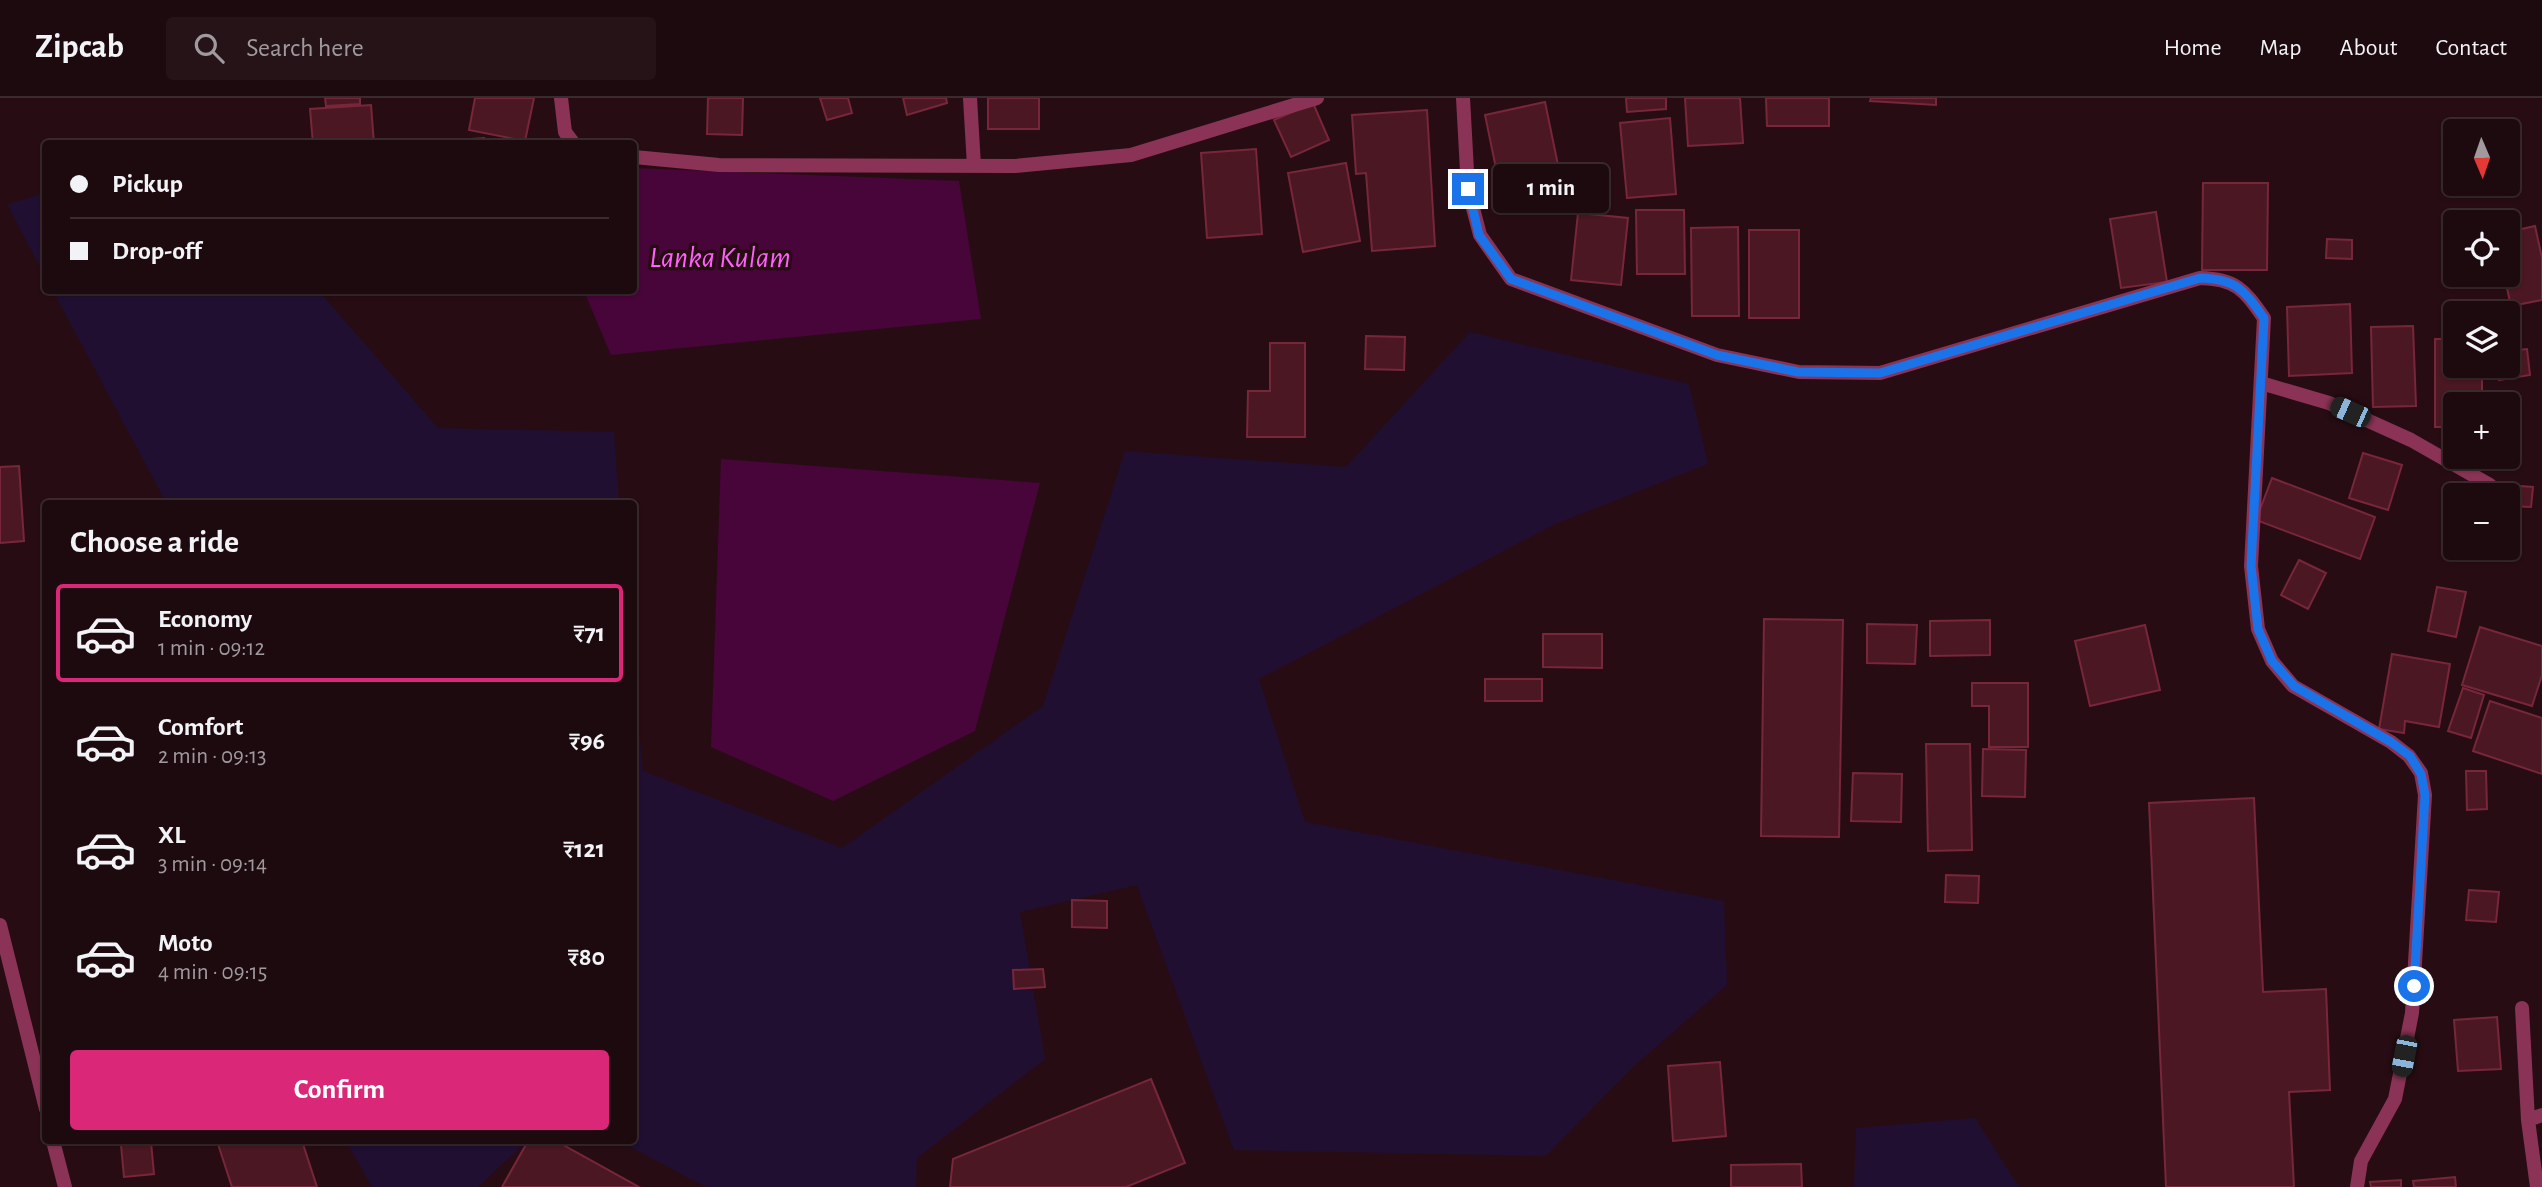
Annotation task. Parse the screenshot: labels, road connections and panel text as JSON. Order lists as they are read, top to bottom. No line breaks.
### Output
{"water":["Lanka Kulam"],"north":"bottom","page":{"header":"Zipcab","search":"Search here","nav":["Home","Map","About","Contact"],"map_buttons":["+","−"],"banner":["Pickup","Drop-off"],"bubble":"1 min","heading":"Choose a ride","list":[{"name":"Economy","note":"1 min · 09:12","value":"₹71"},{"name":"Comfort","note":"2 min · 09:13","value":"₹96"},{"name":"XL","note":"3 min · 09:14","value":"₹121"},{"name":"Moto","note":"4 min · 09:15","value":"₹80"}],"buttons":"Confirm"}}
